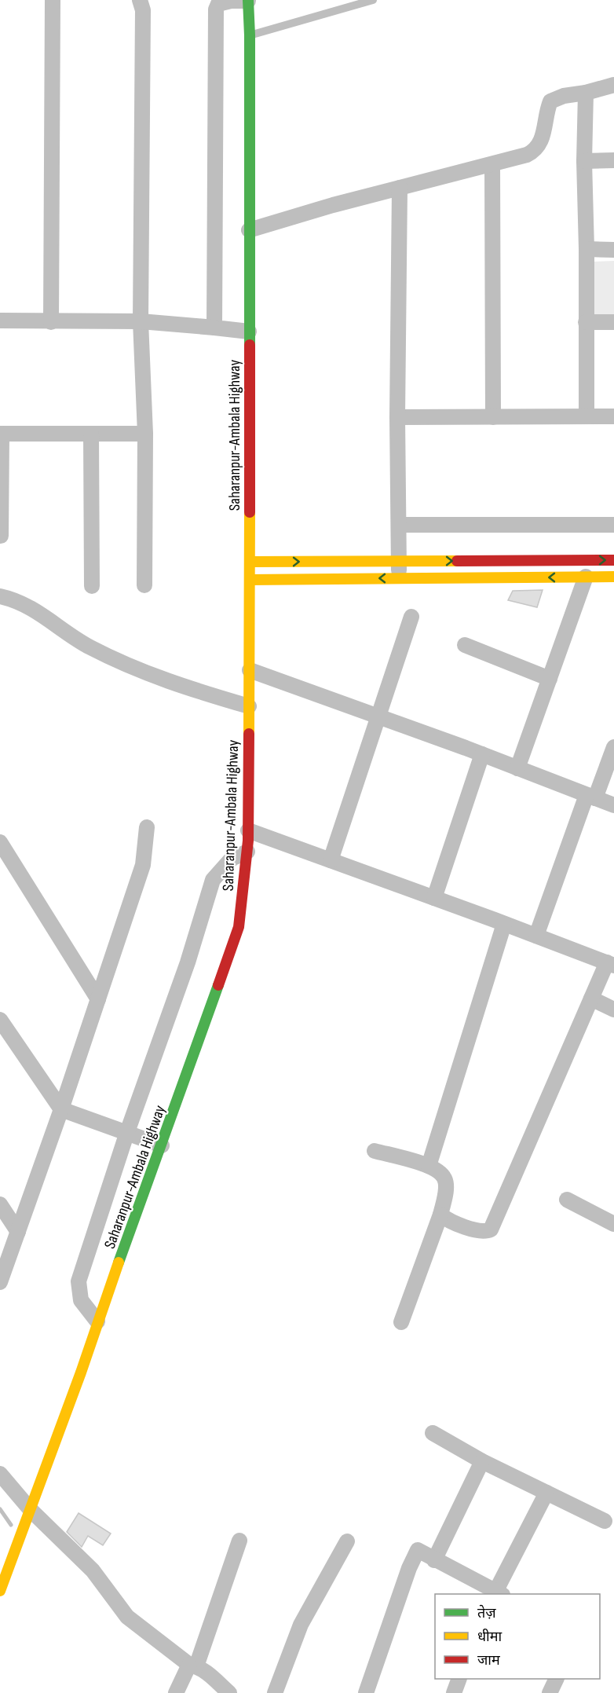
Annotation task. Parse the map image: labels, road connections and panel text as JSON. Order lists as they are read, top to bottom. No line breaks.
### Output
{"streets":{"main road":["Saharanpur-Ambala Highway"]},"legend":["तेज़","धीमा","जाम"]}
